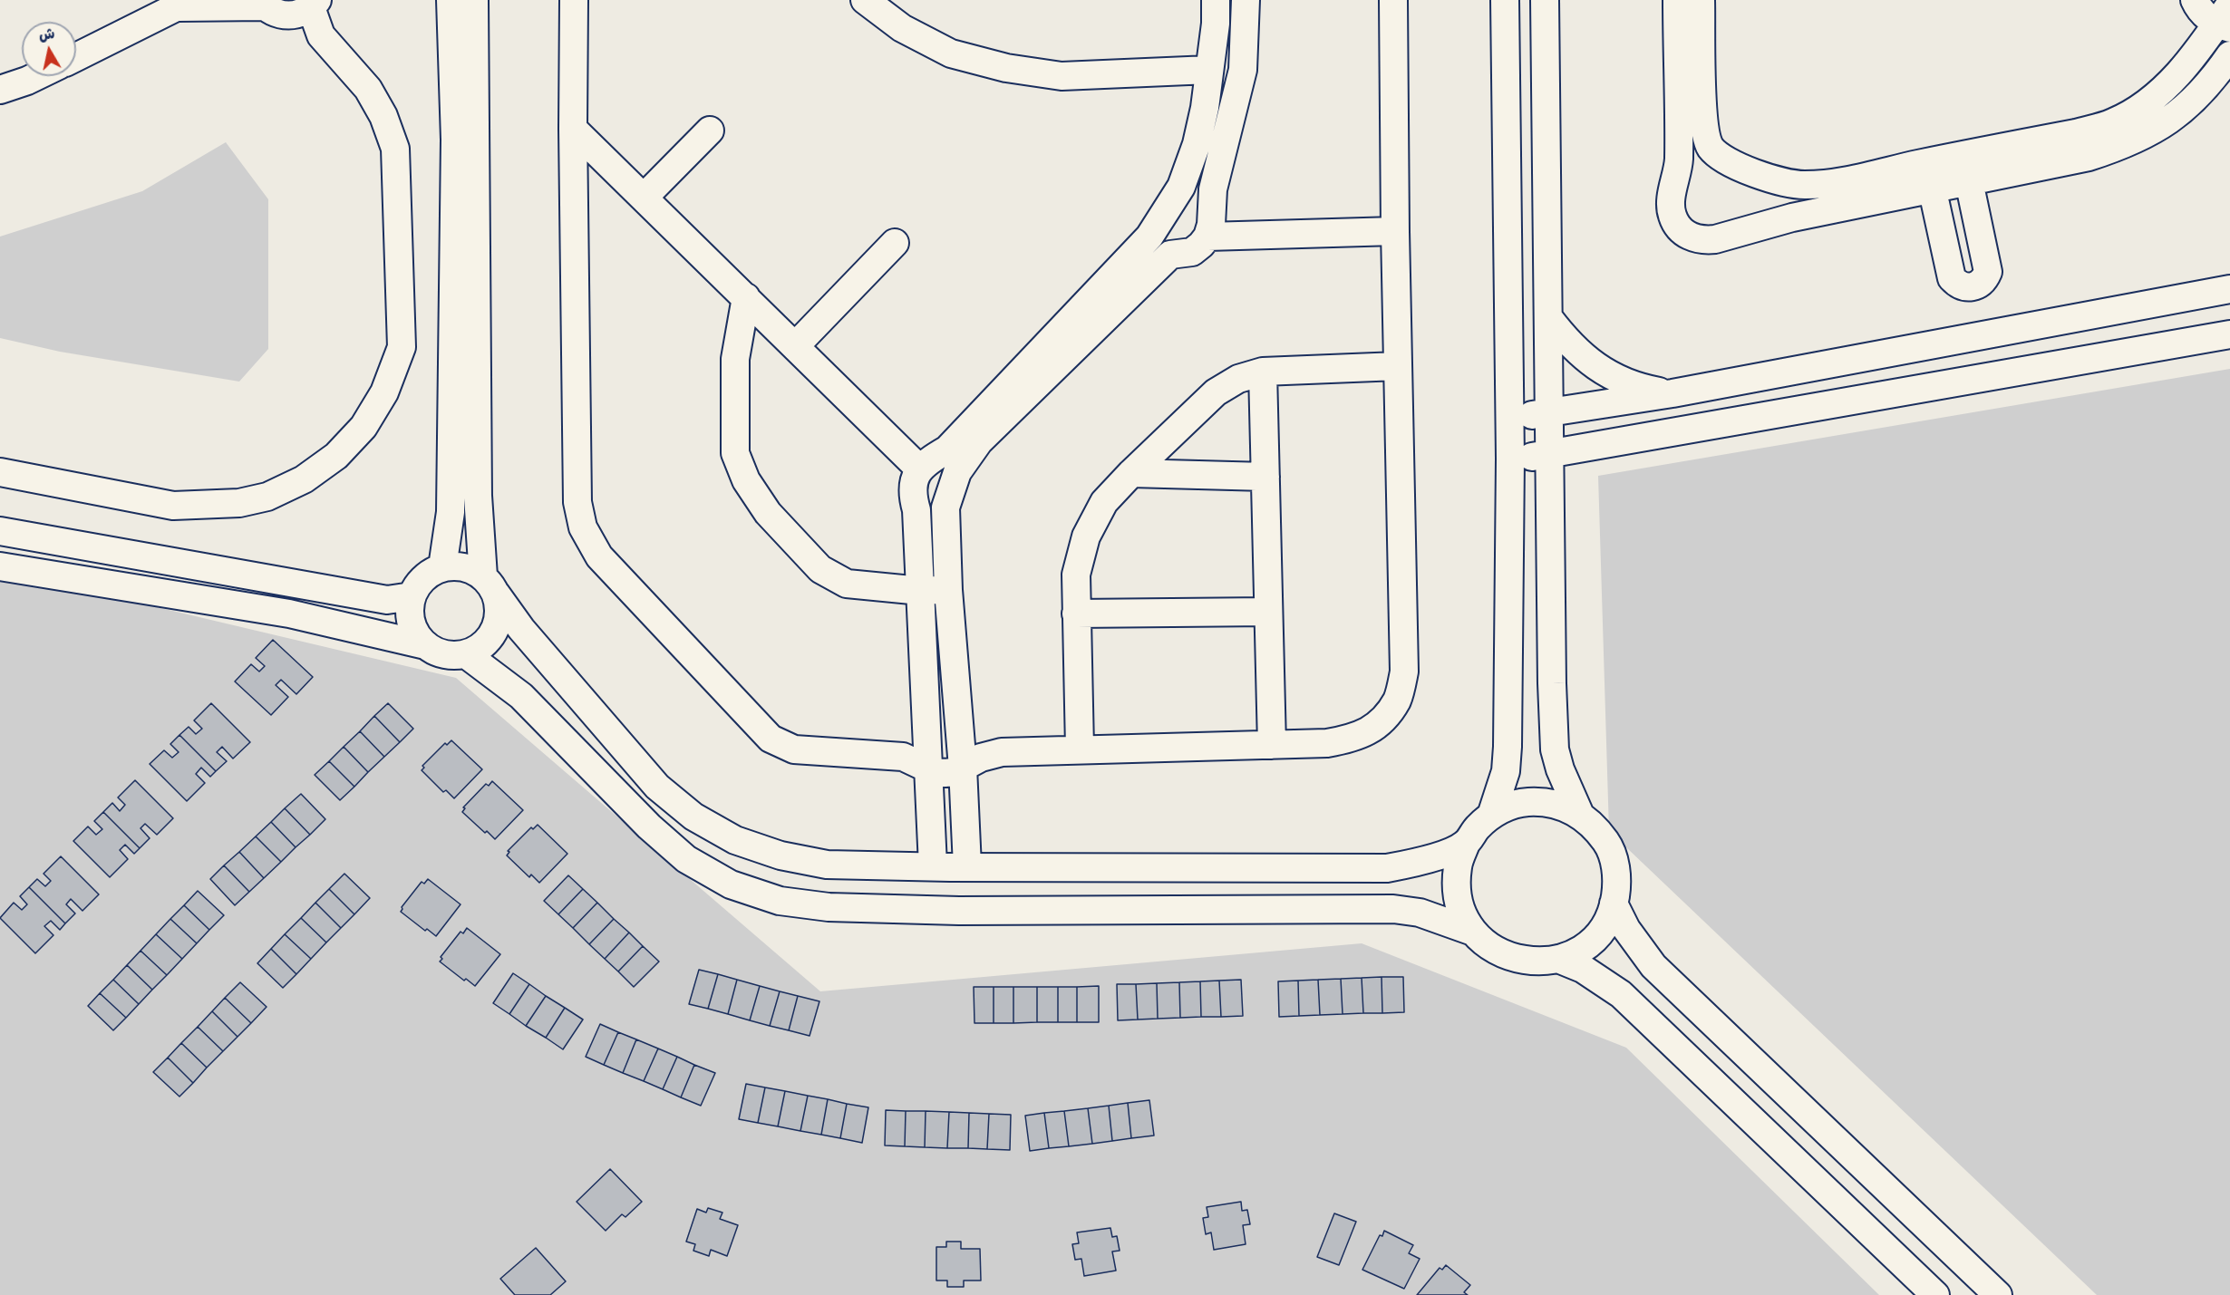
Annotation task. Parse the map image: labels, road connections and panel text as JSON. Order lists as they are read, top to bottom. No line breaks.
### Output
{"north":"top"}
